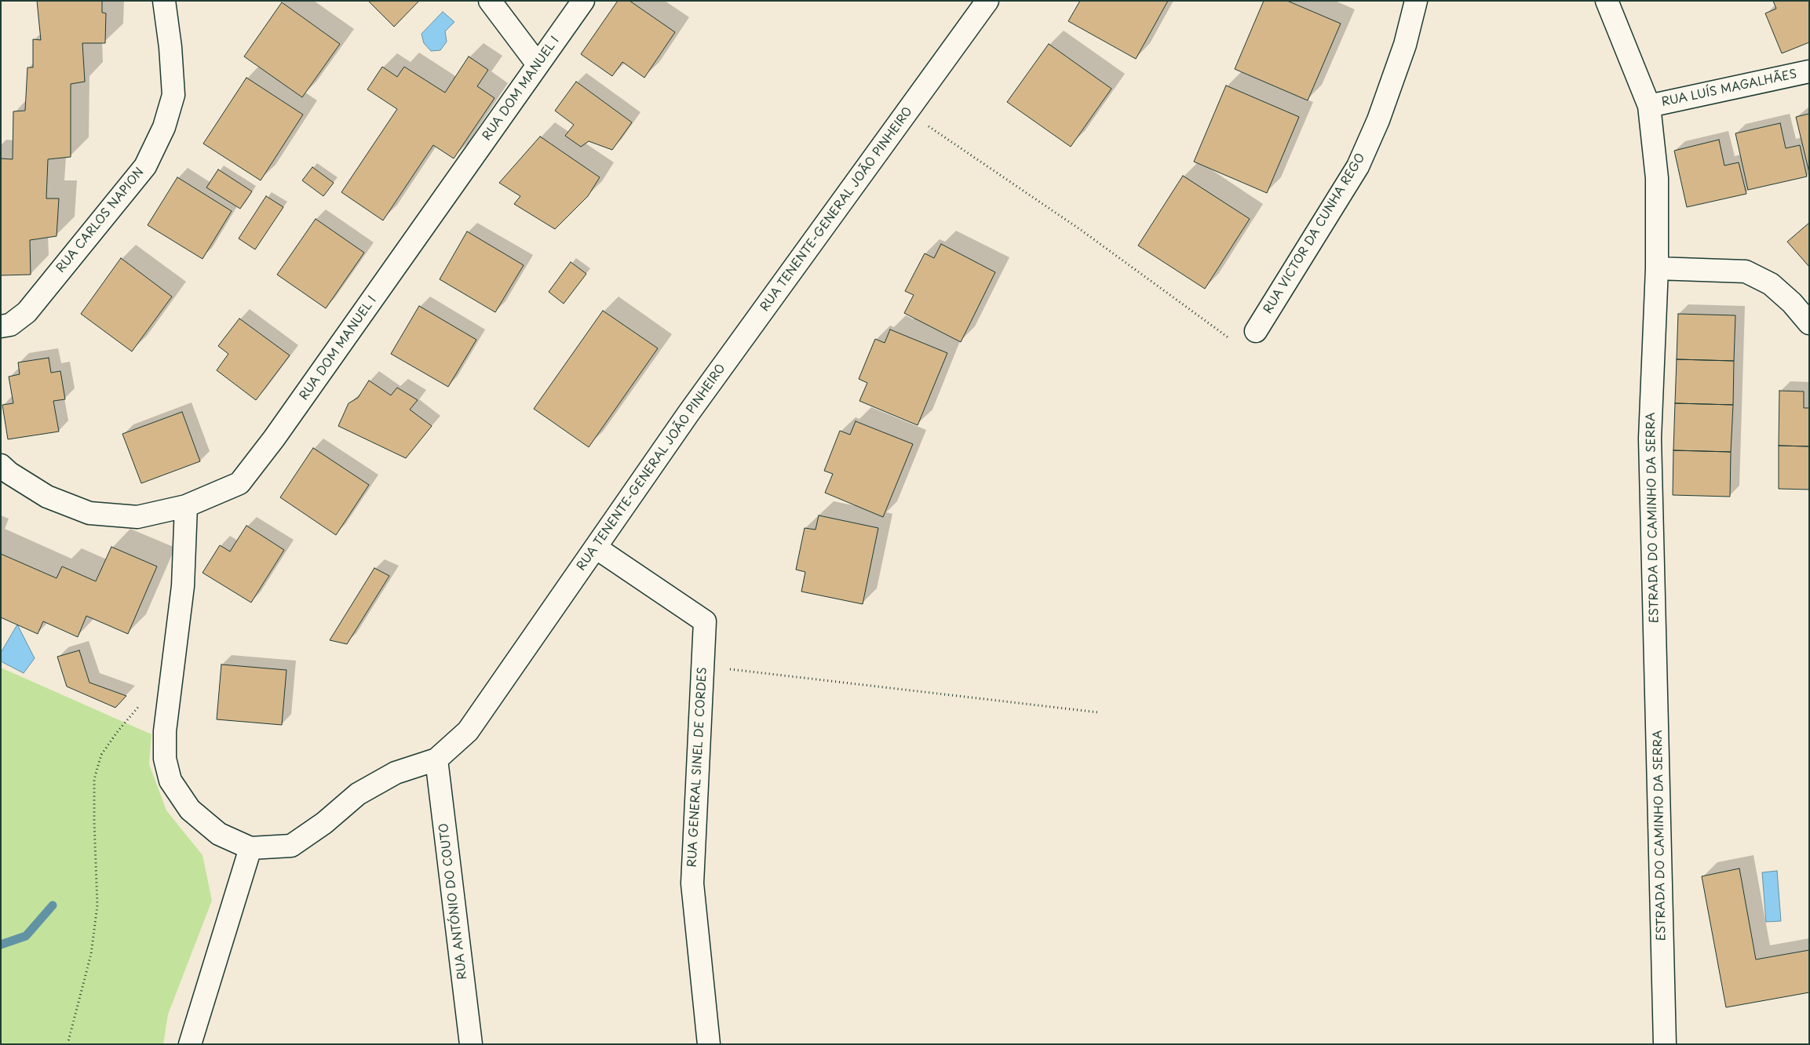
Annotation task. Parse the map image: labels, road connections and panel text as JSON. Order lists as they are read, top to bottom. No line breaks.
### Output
{"streets":{"street":["RUA DOM MANUEL I","RUA LUÍS MAGALHÃES","RUA TENENTE-GENERAL JOÃO PINHEIRO","RUA CARLOS NAPION","RUA VICTOR DA CUNHA REGO","ESTRADA DO CAMINHO DA SERRA","RUA GENERAL SINEL DE CORDES","RUA ANTÓNIO DO COUTO"]},"crossings":[["RUA DOM MANUEL I","RUA TENENTE-GENERAL JOÃO PINHEIRO"],["RUA LUÍS MAGALHÃES","ESTRADA DO CAMINHO DA SERRA"],["RUA TENENTE-GENERAL JOÃO PINHEIRO","RUA GENERAL SINEL DE CORDES"],["RUA TENENTE-GENERAL JOÃO PINHEIRO","RUA ANTÓNIO DO COUTO"]]}
